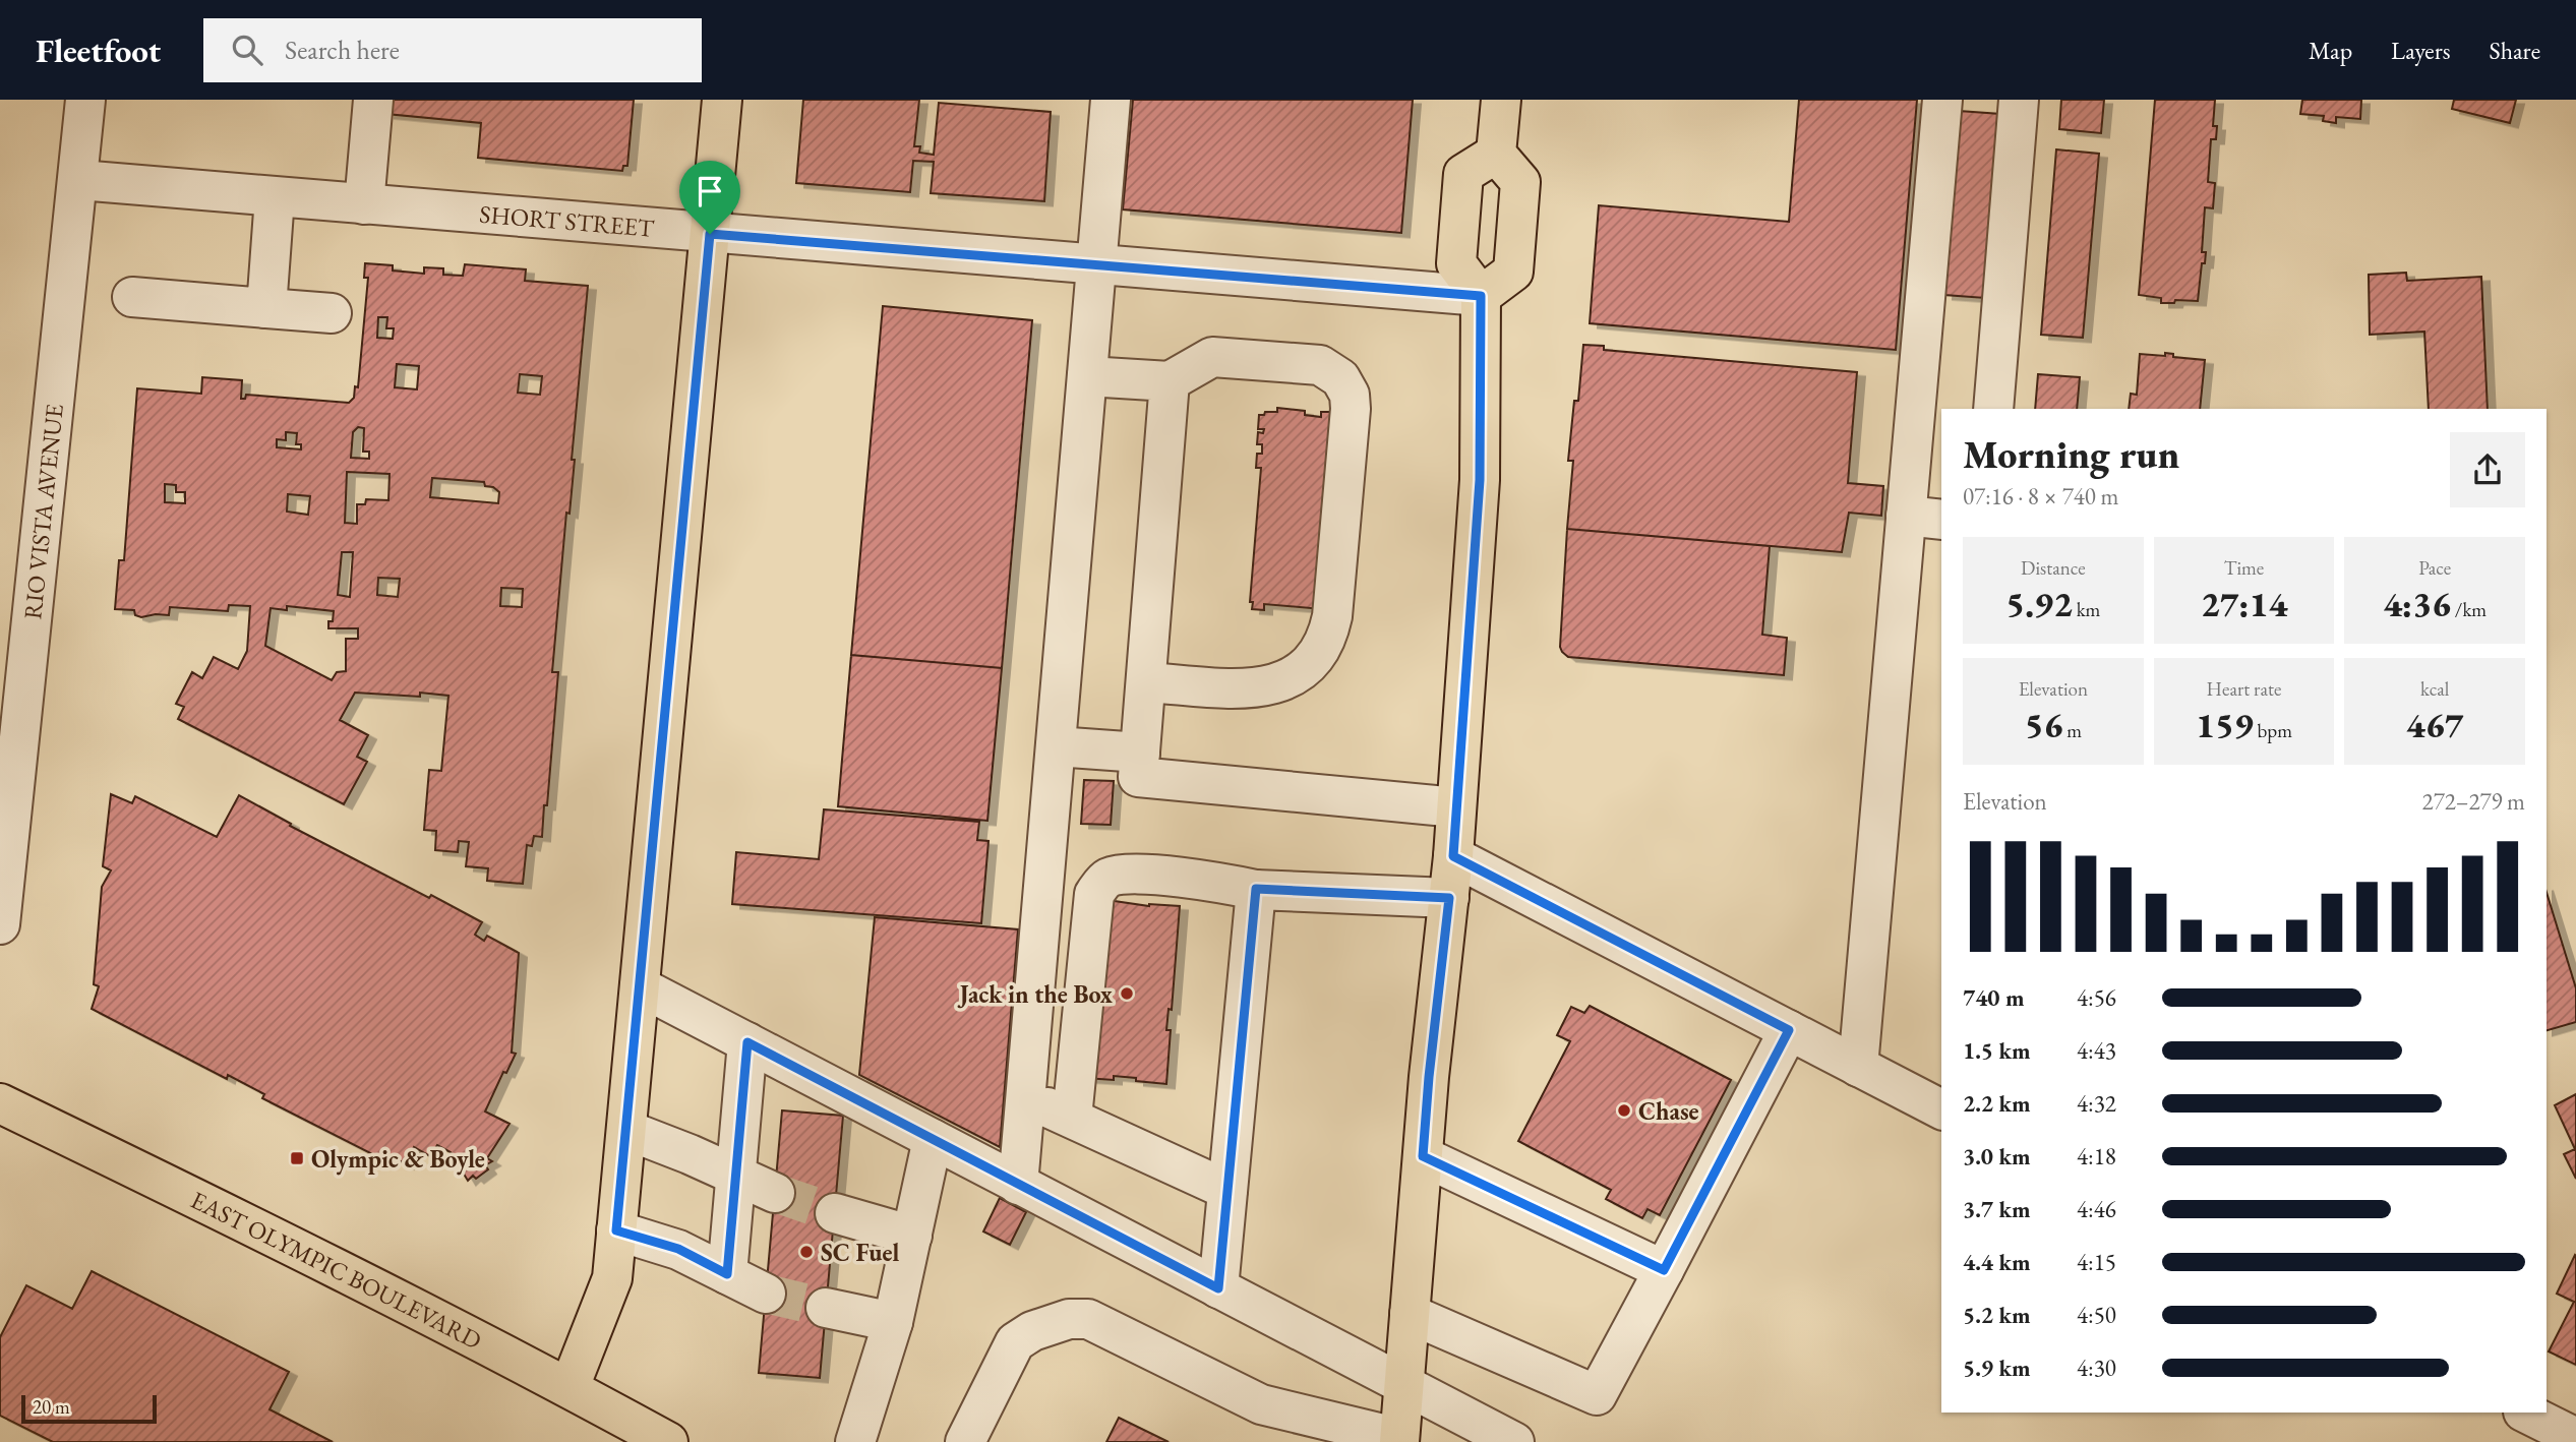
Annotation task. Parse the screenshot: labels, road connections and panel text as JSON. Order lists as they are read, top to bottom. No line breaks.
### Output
{"streets":{"main road":["EAST OLYMPIC BOULEVARD"],"street":["SHORT STREET","RIO VISTA AVENUE"]},"crossings":[["SHORT STREET","RIO VISTA AVENUE"]],"places":{"other":["Jack in the Box","Chase","SC Fuel"],"transit":["Olympic & Boyle"]},"scale_bar":"20 m","page":{"header":"Fleetfoot","search":"Search here","nav":["Map","Layers","Share"],"heading":["Morning run","07:16 · 8 × 740 m"],"stats":[["Distance","5.92 km"],["Time","27:14"],["Pace","4:36 /km"],["Elevation","56 m"],["Heart rate","159 bpm"],["kcal","467"]],"chart":["Elevation","272–279 m"],"list":[{"name":"740 m","note":"4:56"},{"name":"1.5 km","note":"4:43"},{"name":"2.2 km","note":"4:32"},{"name":"3.0 km","note":"4:18"},{"name":"3.7 km","note":"4:46"},{"name":"4.4 km","note":"4:15"},{"name":"5.2 km","note":"4:50"},{"name":"5.9 km","note":"4:30"}],"scale":"20 m"}}
